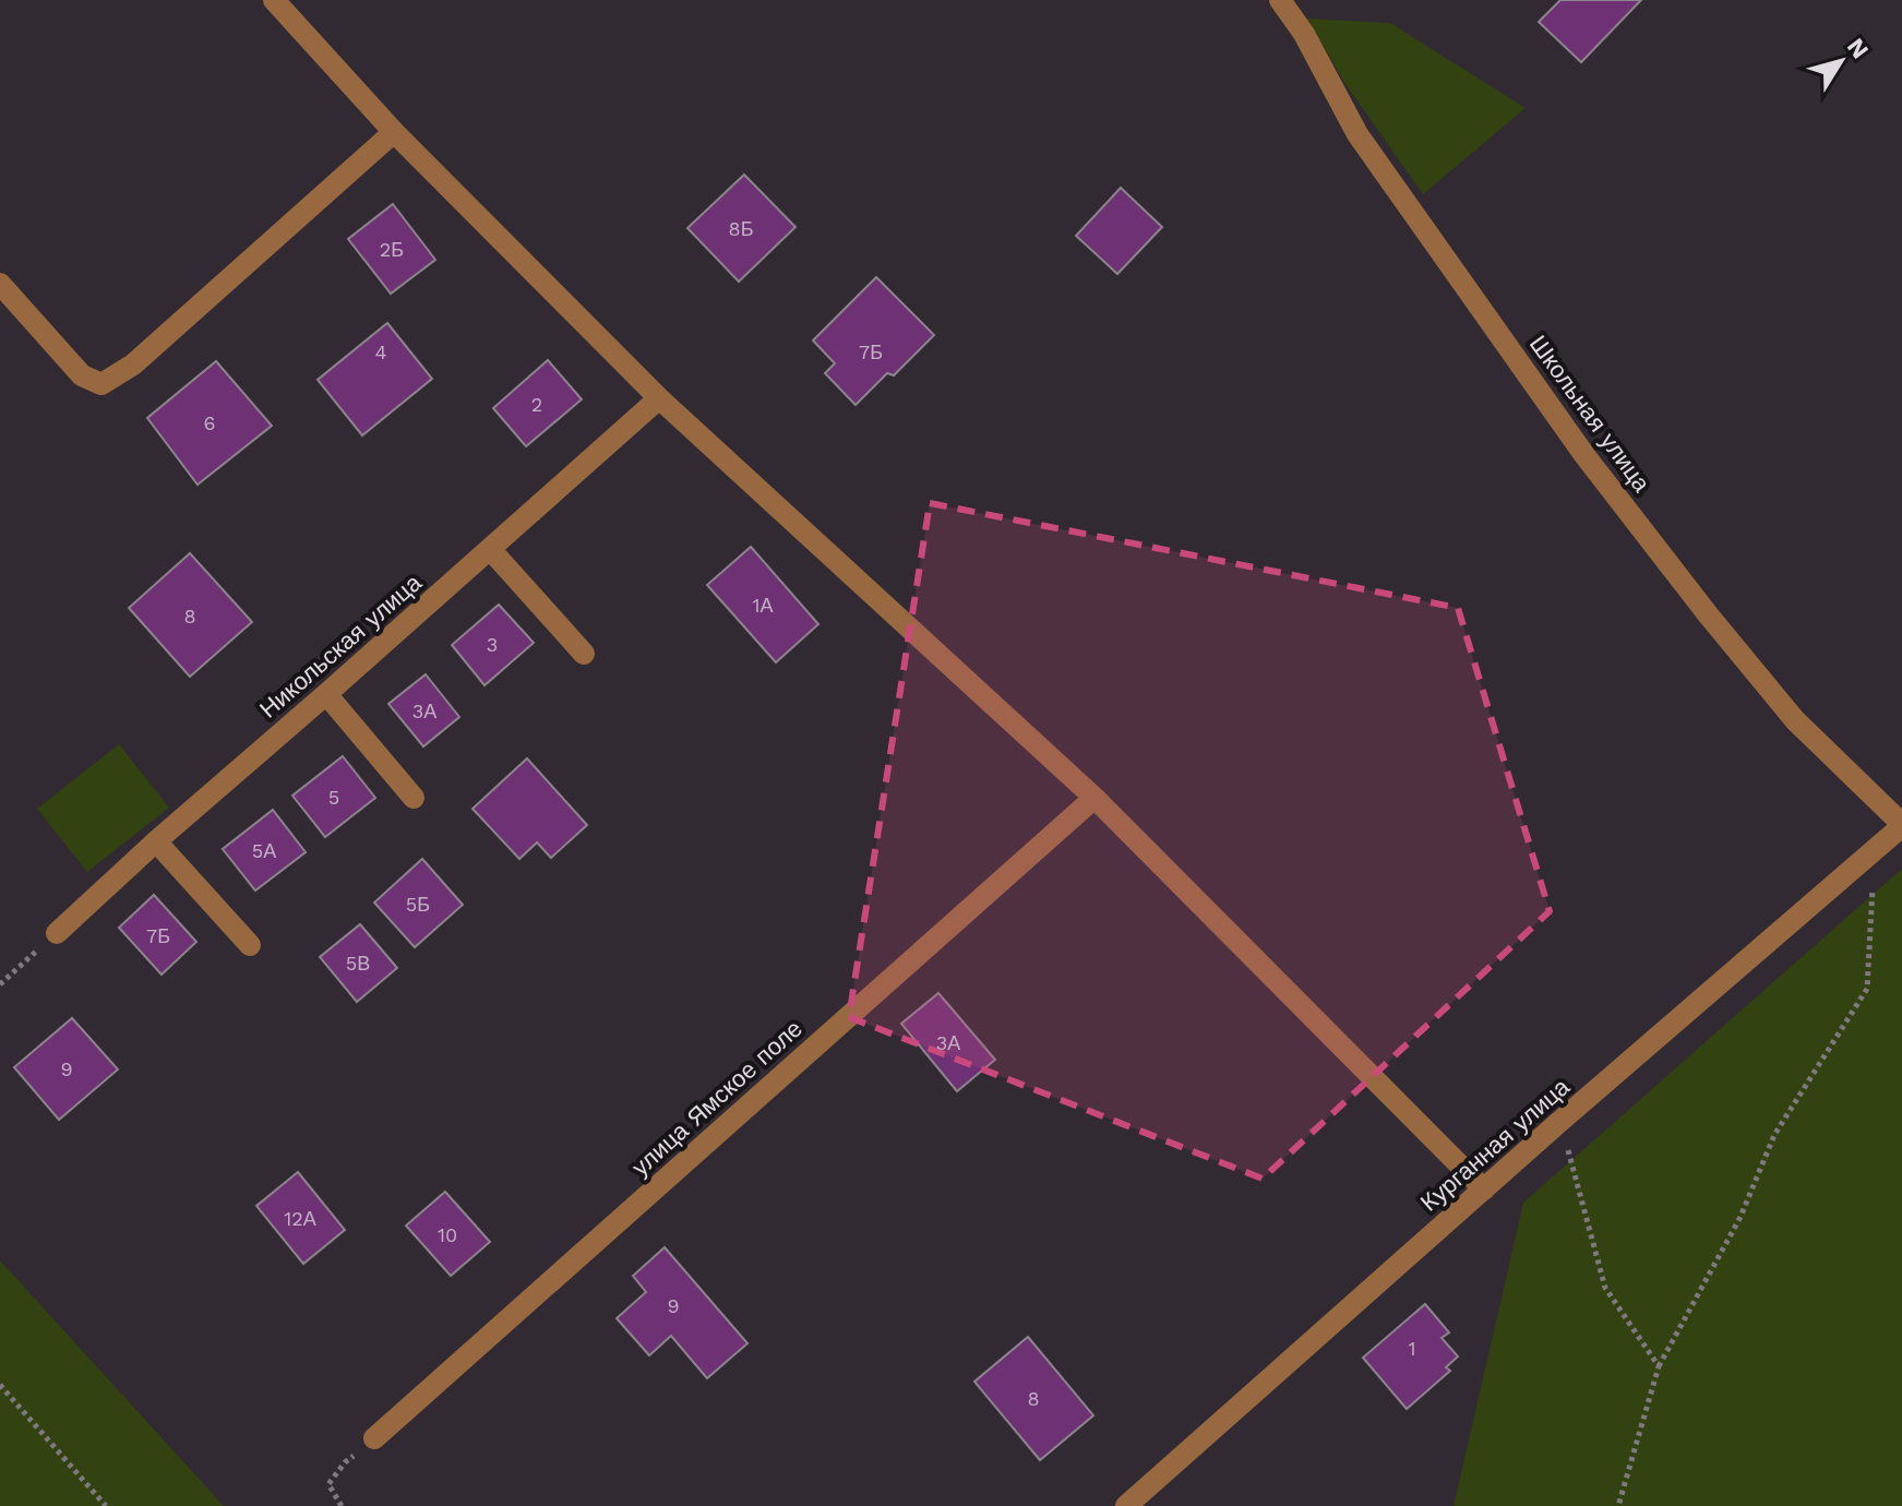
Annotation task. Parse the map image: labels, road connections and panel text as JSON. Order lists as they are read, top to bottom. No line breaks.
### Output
{"streets":{"street":["Школьная улица","Никольская улица","улица Ямское поле","Курганная улица"]},"crossings":[["Школьная улица","Курганная улица"]],"house_numbers":["8Б","2Б","4","7Б","2","6","1А","8","3","3А","5","5А","5Б","7Б","5В","3А","9","12А","10","9","1","8"],"north":"top right"}
